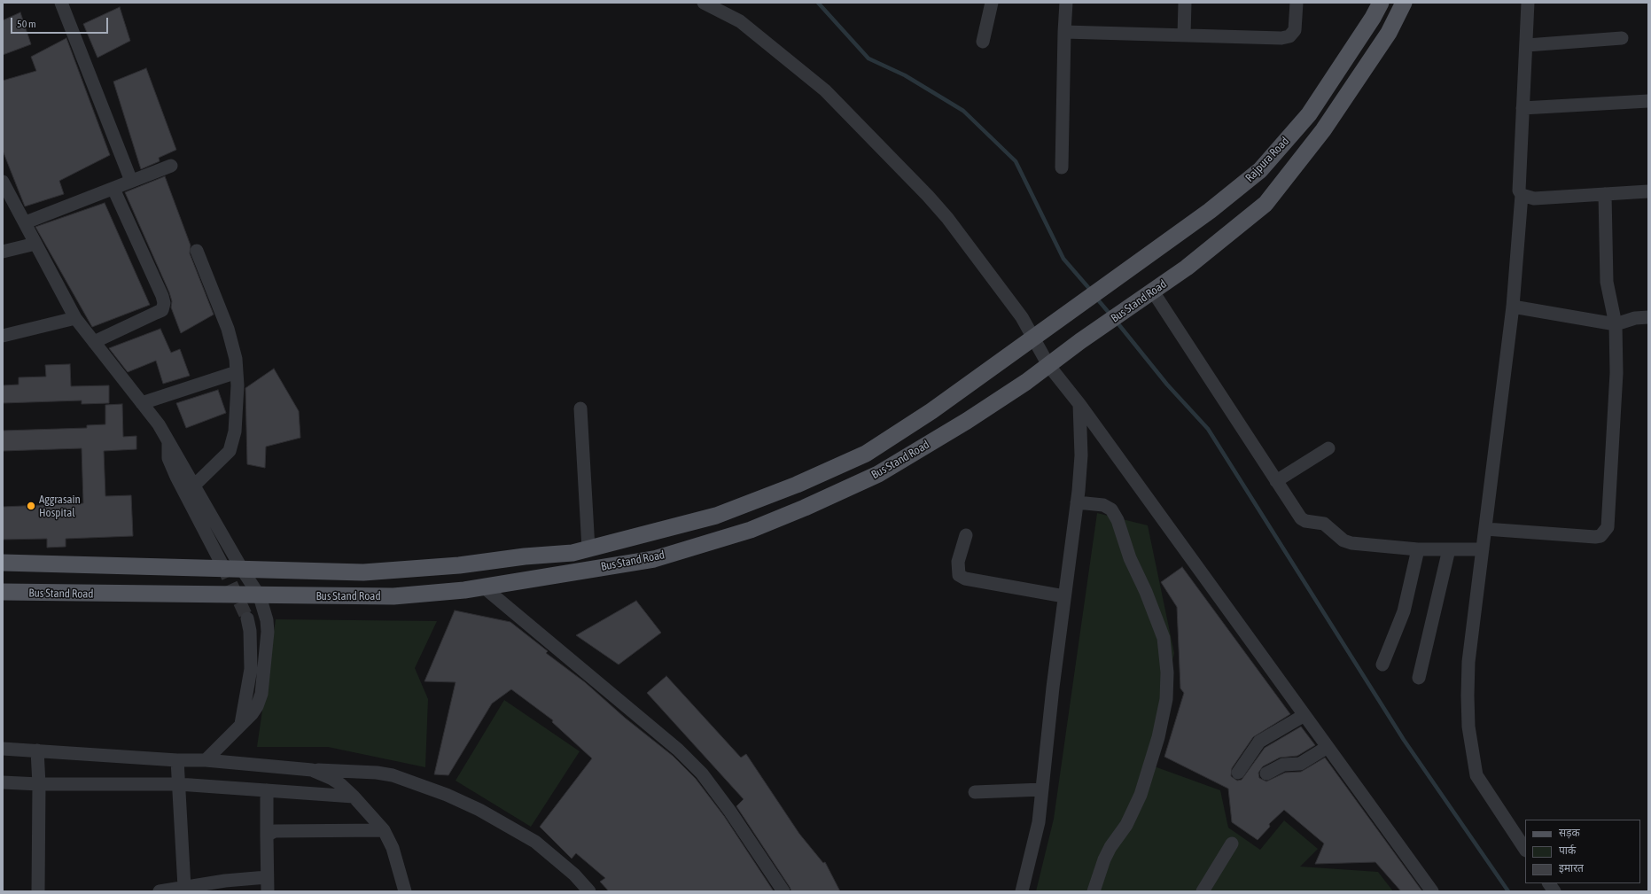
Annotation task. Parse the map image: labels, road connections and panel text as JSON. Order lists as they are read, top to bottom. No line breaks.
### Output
{"streets":{"main road":["Rajpura Road","Bus Stand Road"]},"crossings":[["Rajpura Road","Bus Stand Road"]],"places":["Aggrasain Hospital"],"legend":["सड़क","पार्क","इमारत"],"scale_bar":"50 m"}
